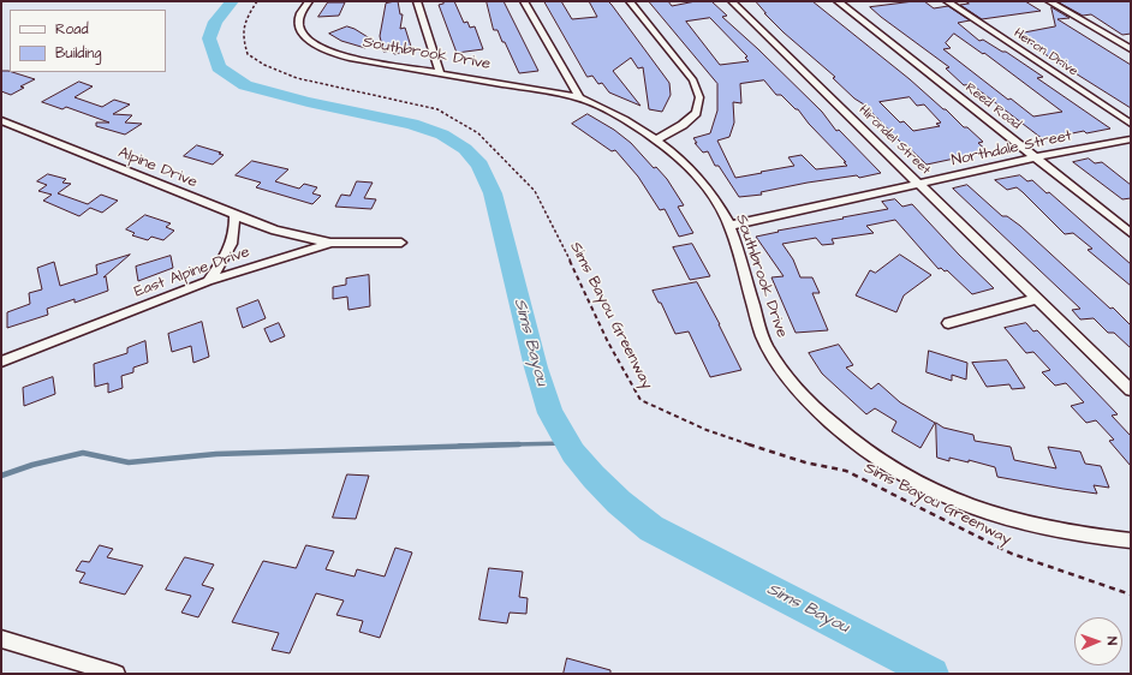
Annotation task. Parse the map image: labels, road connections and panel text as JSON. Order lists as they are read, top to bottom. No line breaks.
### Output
{"streets":{"street":["Heron Drive","Southbrook Drive","Reed Road","Hirondel Street","Northdale Street","Alpine Drive","East Alpine Drive"],"path":["Sims Bayou Greenway"]},"crossings":[["Southbrook Drive","Northdale Street"],["Reed Road","Northdale Street"],["Hirondel Street","Northdale Street"],["Alpine Drive","East Alpine Drive"]],"water":["Sims Bayou"],"legend":["Road","Building"],"north":"right"}
